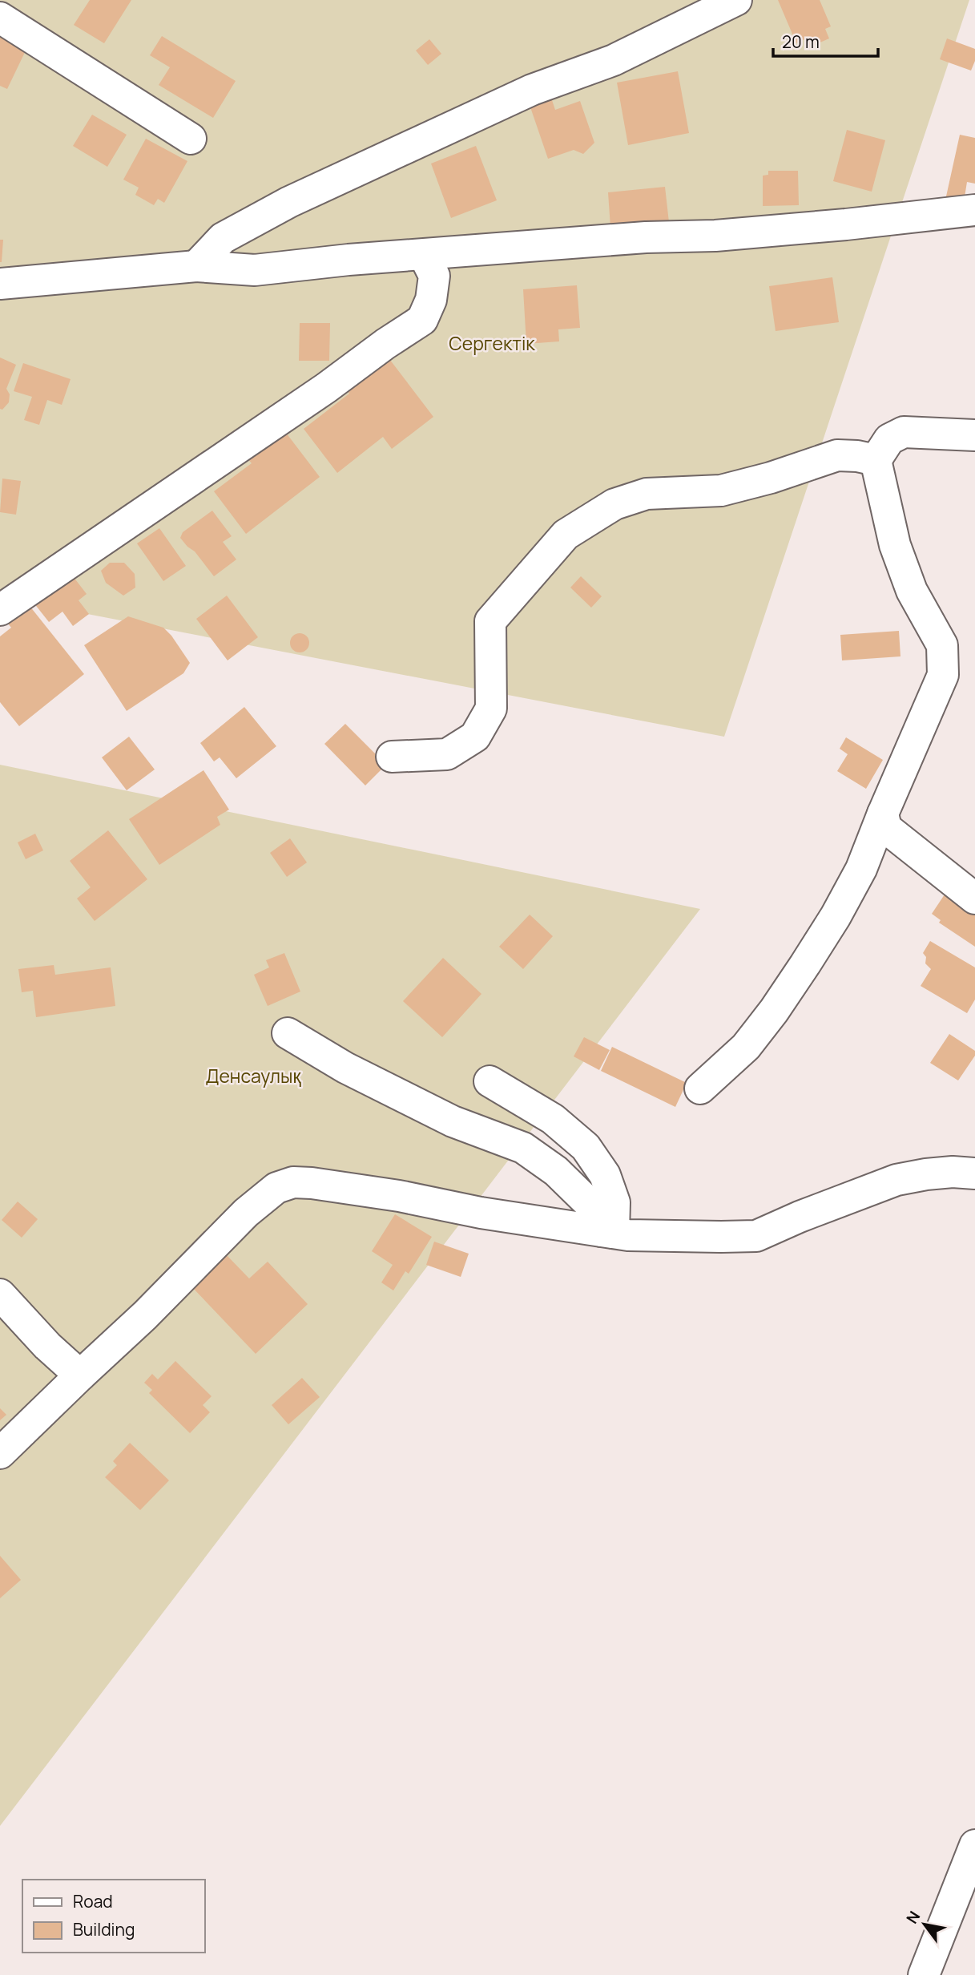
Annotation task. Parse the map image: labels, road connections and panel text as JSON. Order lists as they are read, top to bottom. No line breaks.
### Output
{"parks":["Сергектік","Денсаулық"],"legend":["Road","Building"],"scale_bar":"20 m","north":"top left"}
